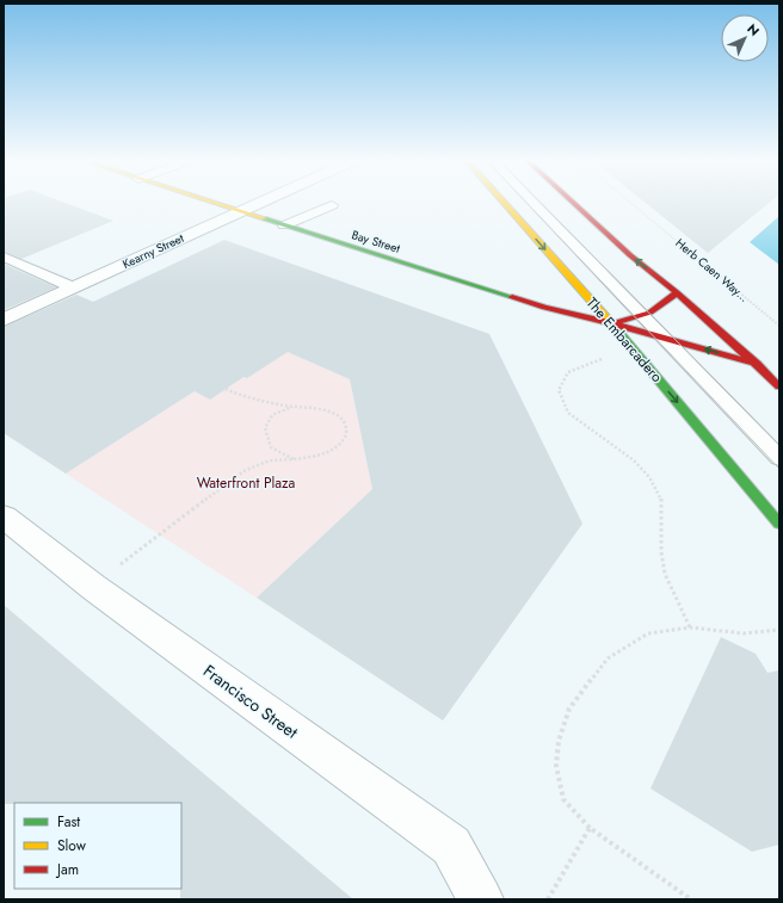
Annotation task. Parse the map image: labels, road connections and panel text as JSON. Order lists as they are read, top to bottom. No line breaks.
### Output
{"streets":{"main road":["Bay Street","The Embarcadero"],"street":["Kearny Street","Francisco Street"],"path":["Herb Caen Way..."]},"crossings":[["Bay Street","Kearny Street"],["Bay Street","The Embarcadero"]],"parks":["Waterfront Plaza"],"legend":["Fast","Slow","Jam"],"north":"top right"}
